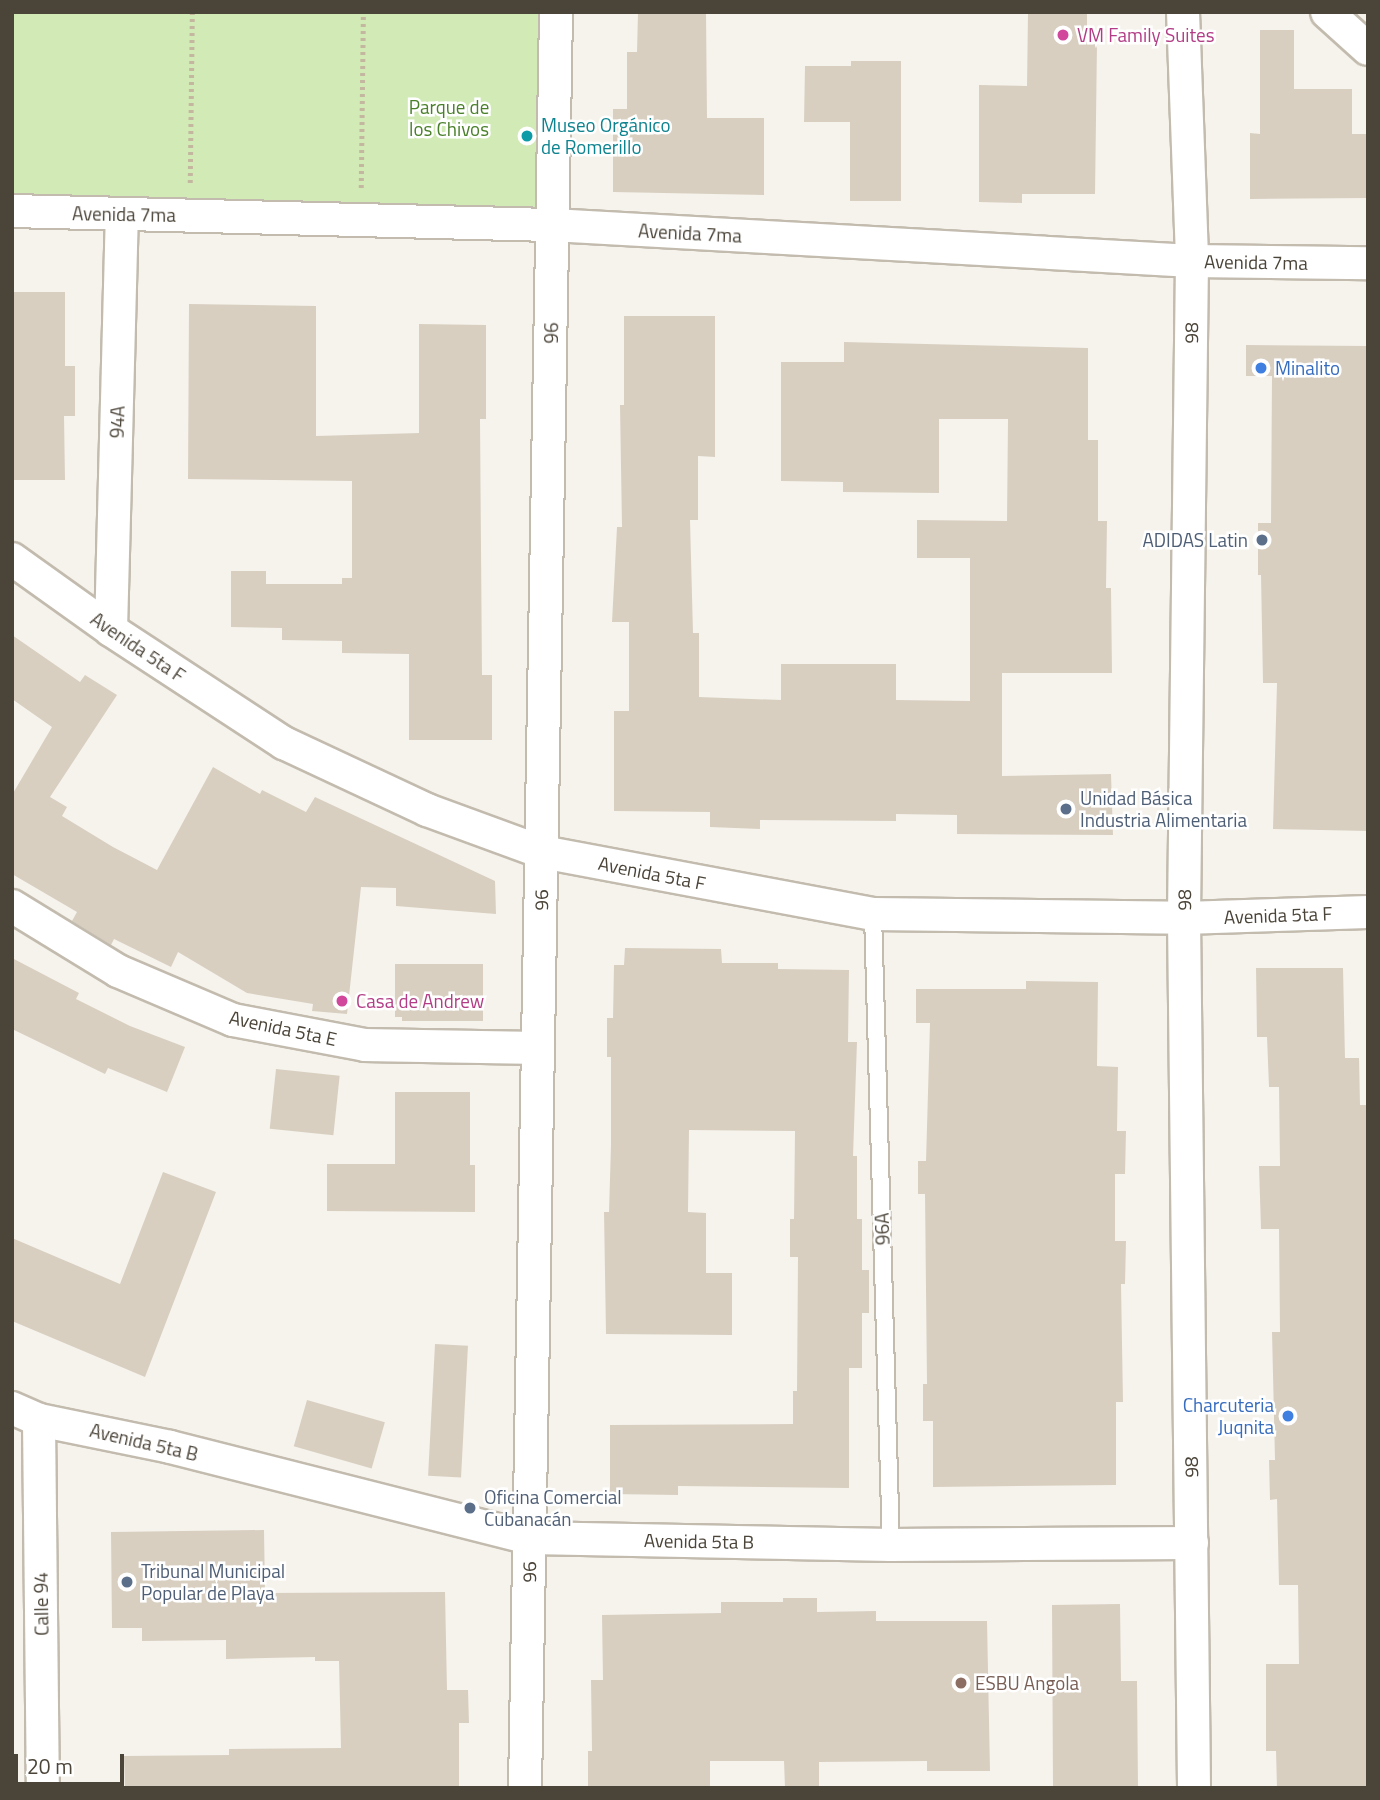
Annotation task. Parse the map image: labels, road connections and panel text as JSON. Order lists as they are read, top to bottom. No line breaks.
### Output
{"streets":{"street":["Avenida 7ma","96","98","94A","Avenida 5ta F","Avenida 5ta E","Avenida 5ta B","Calle 94"],"lane":["96A"]},"crossings":[["Avenida 7ma","96"],["Avenida 7ma","98"],["Avenida 7ma","94A"],["96","Avenida 5ta F"],["96","Avenida 5ta E"],["96","Avenida 5ta B"],["98","Avenida 5ta F"],["98","Avenida 5ta B"],["94A","Avenida 5ta F"],["Avenida 5ta F","96A"],["96A","Avenida 5ta B"],["Avenida 5ta B","Calle 94"]],"parks":["Parque de los Chivos"],"places":["VM Family Suites","Museo Orgánico de Romerillo","Minalito","ADIDAS Latin","Unidad Básica Industria Alimentaria","Casa de Andrew","Charcuteria Juqnita","Oficina Comercial Cubanacán","Tribunal Municipal Popular de Playa","ESBU Angola"],"scale_bar":"20 m"}
